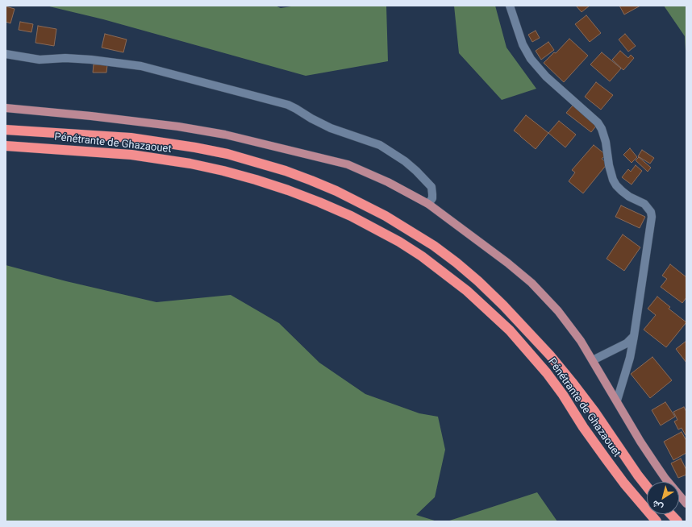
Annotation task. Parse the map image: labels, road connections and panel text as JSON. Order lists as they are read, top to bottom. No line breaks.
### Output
{"streets":{"highway":["Pénétrante de Ghazaouet"]},"north":"bottom left"}
